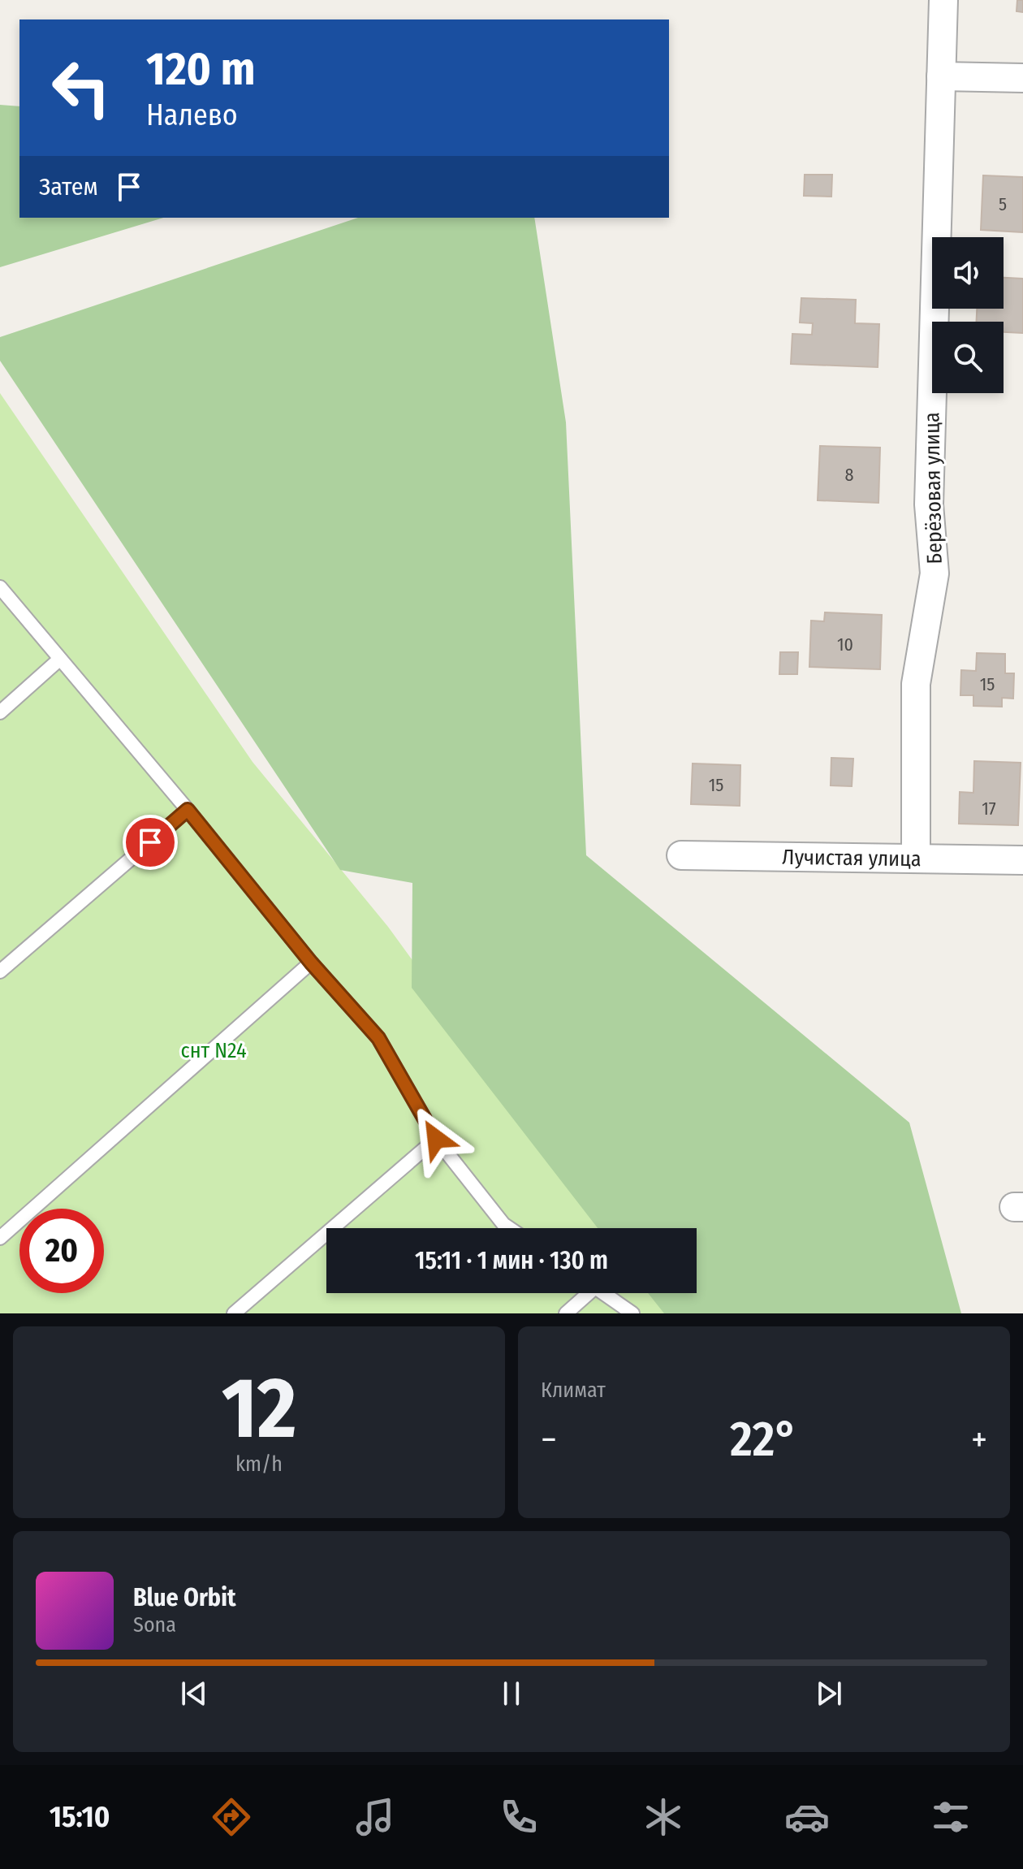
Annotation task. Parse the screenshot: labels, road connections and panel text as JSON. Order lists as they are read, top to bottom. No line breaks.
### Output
{"streets":{"street":["Берёзовая улица","Лучистая улица"]},"crossings":[["Берёзовая улица","Лучистая улица"]],"parks":["снт N24"],"house_numbers":["5","8","10","15","15","17"],"page":{"turn":["120 m","Налево"],"then":"Затем","limit":"20","trip":"15:11 · 1 мин · 130 m","tile":[["12","km/h"],"Климат"],"heat":["−","22°","+"],"song":["Blue Orbit","Sona"],"tabs":"15:10"}}
